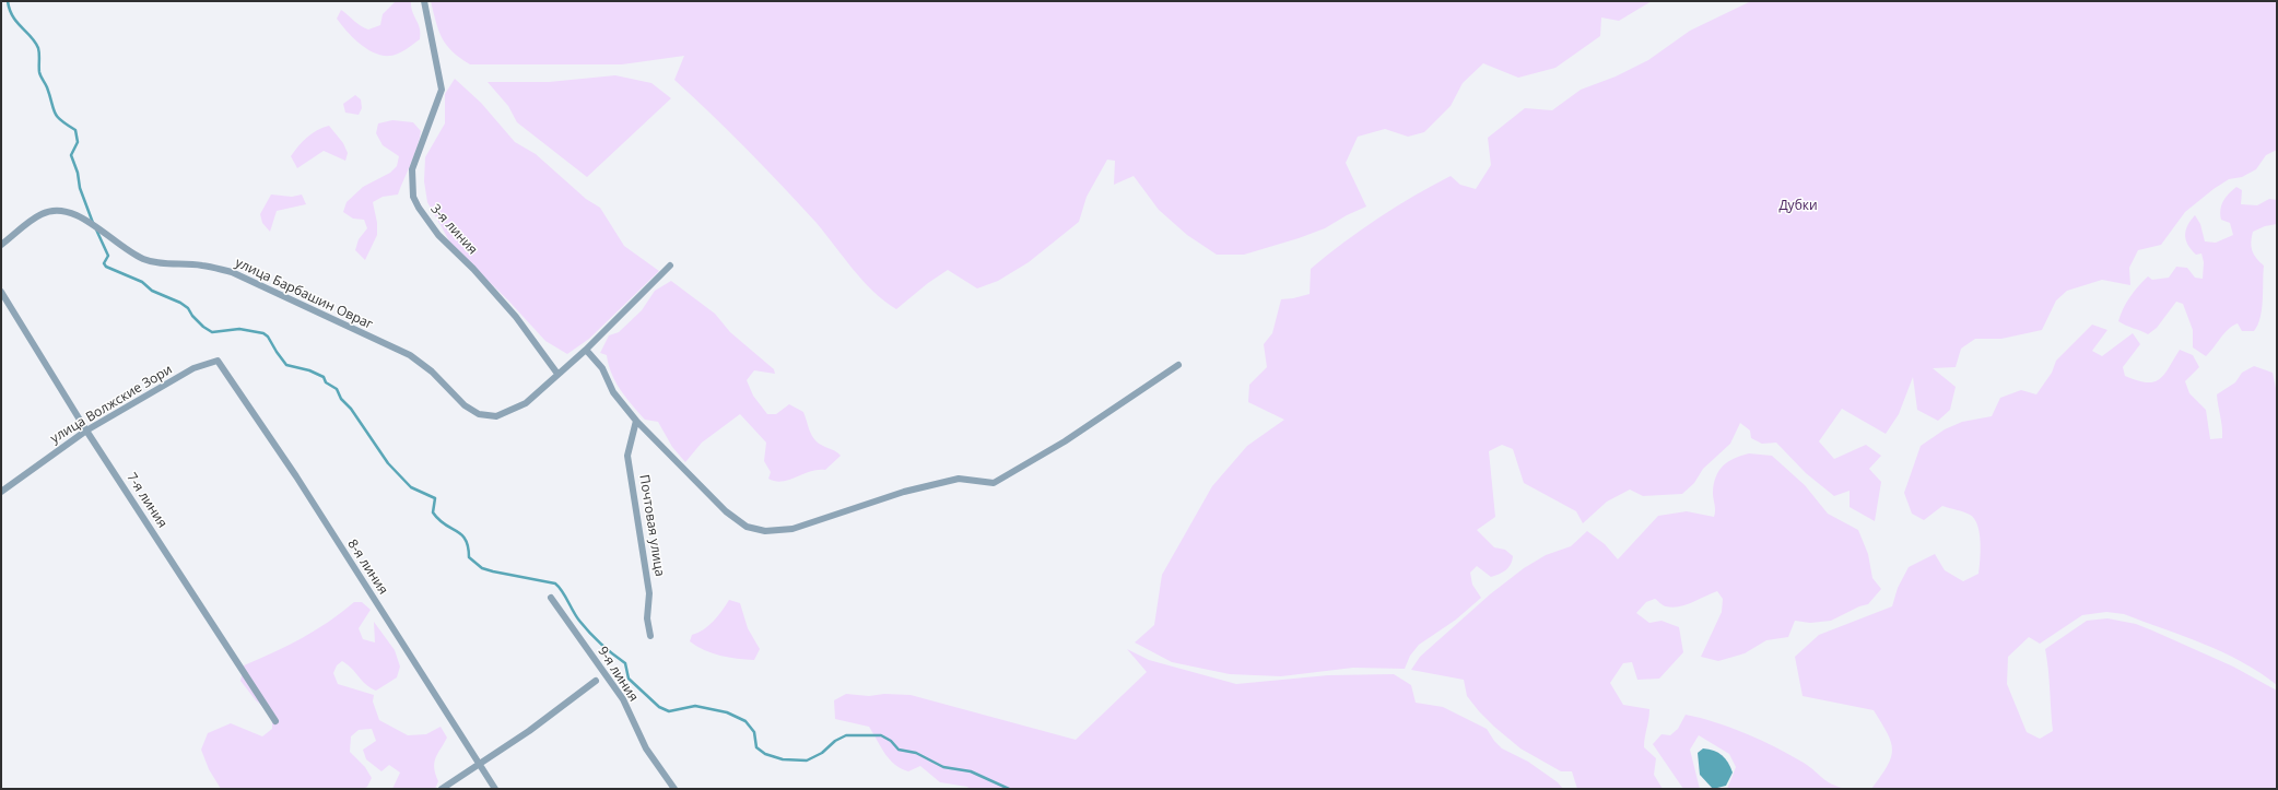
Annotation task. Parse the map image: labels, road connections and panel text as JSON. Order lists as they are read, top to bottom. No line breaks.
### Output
{"streets":{"street":["3-я линия","улица Барбашин Овраг","улица Волжские Зори","7-я линия","Почтовая улица","8-я линия","9-я линия"]},"crossings":[["3-я линия","улица Барбашин Овраг"],["улица Волжские Зори","7-я линия"],["улица Волжские Зори","8-я линия"]],"parks":["Дубки"]}
